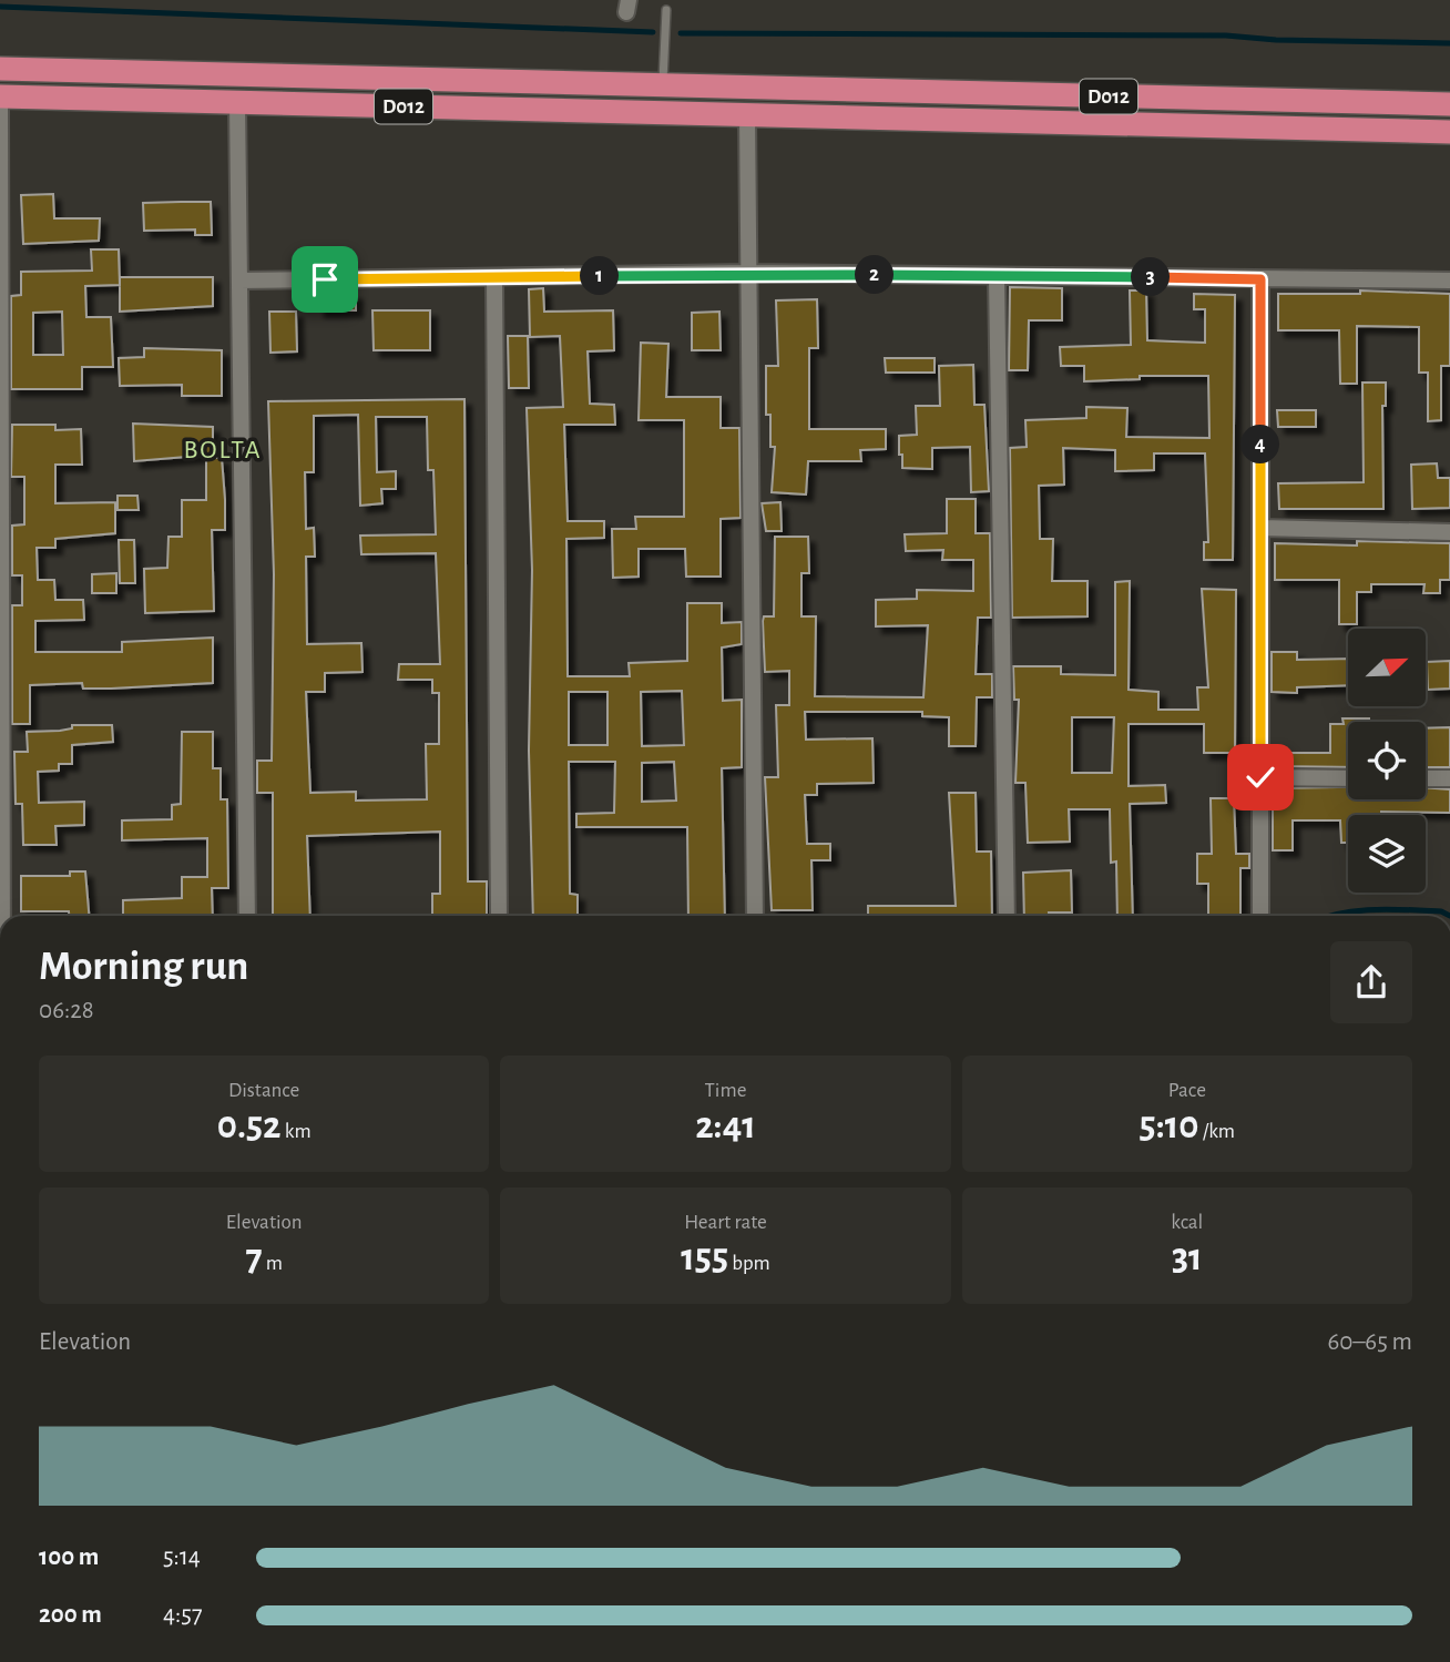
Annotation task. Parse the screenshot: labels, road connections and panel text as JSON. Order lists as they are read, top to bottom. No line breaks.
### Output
{"streets":{"highway":["D012"]},"districts":["BOLTA"],"north":"top right","page":{"pins":["2","1","3","4"],"heading":["Morning run","06:28"],"stats":[["Distance","0.52 km"],["Time","2:41"],["Pace","5:10 /km"],["Elevation","7 m"],["Heart rate","155 bpm"],["kcal","31"]],"chart":["Elevation","60–65 m"],"list":[{"name":"100 m","note":"5:14"},{"name":"200 m","note":"4:57"}]}}
